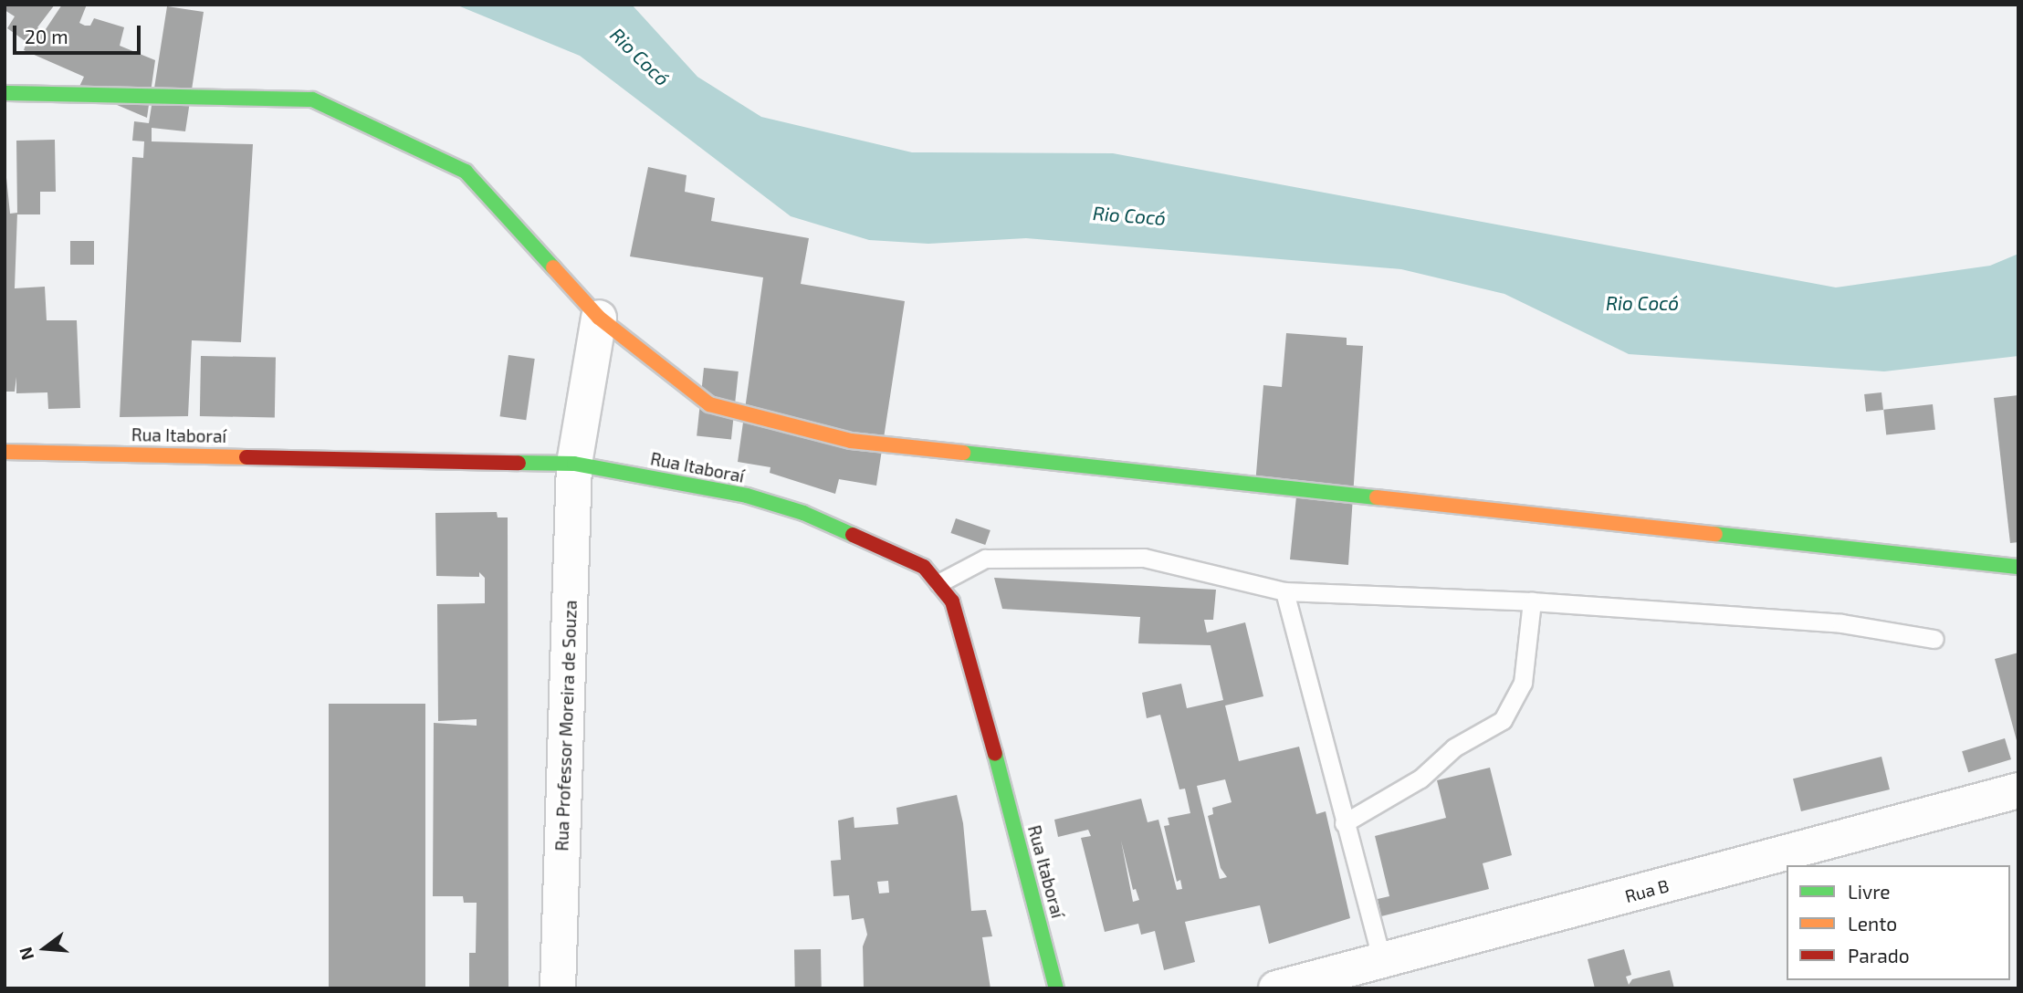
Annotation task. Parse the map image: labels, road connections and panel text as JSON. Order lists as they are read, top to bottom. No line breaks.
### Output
{"streets":{"street":["Rua Itaboraí","Rua Professor Moreira de Souza","Rua B"]},"crossings":[["Rua Itaboraí","Rua Professor Moreira de Souza"]],"water":["Rio Cocó"],"legend":["Livre","Lento","Parado"],"scale_bar":"20 m","north":"left"}
